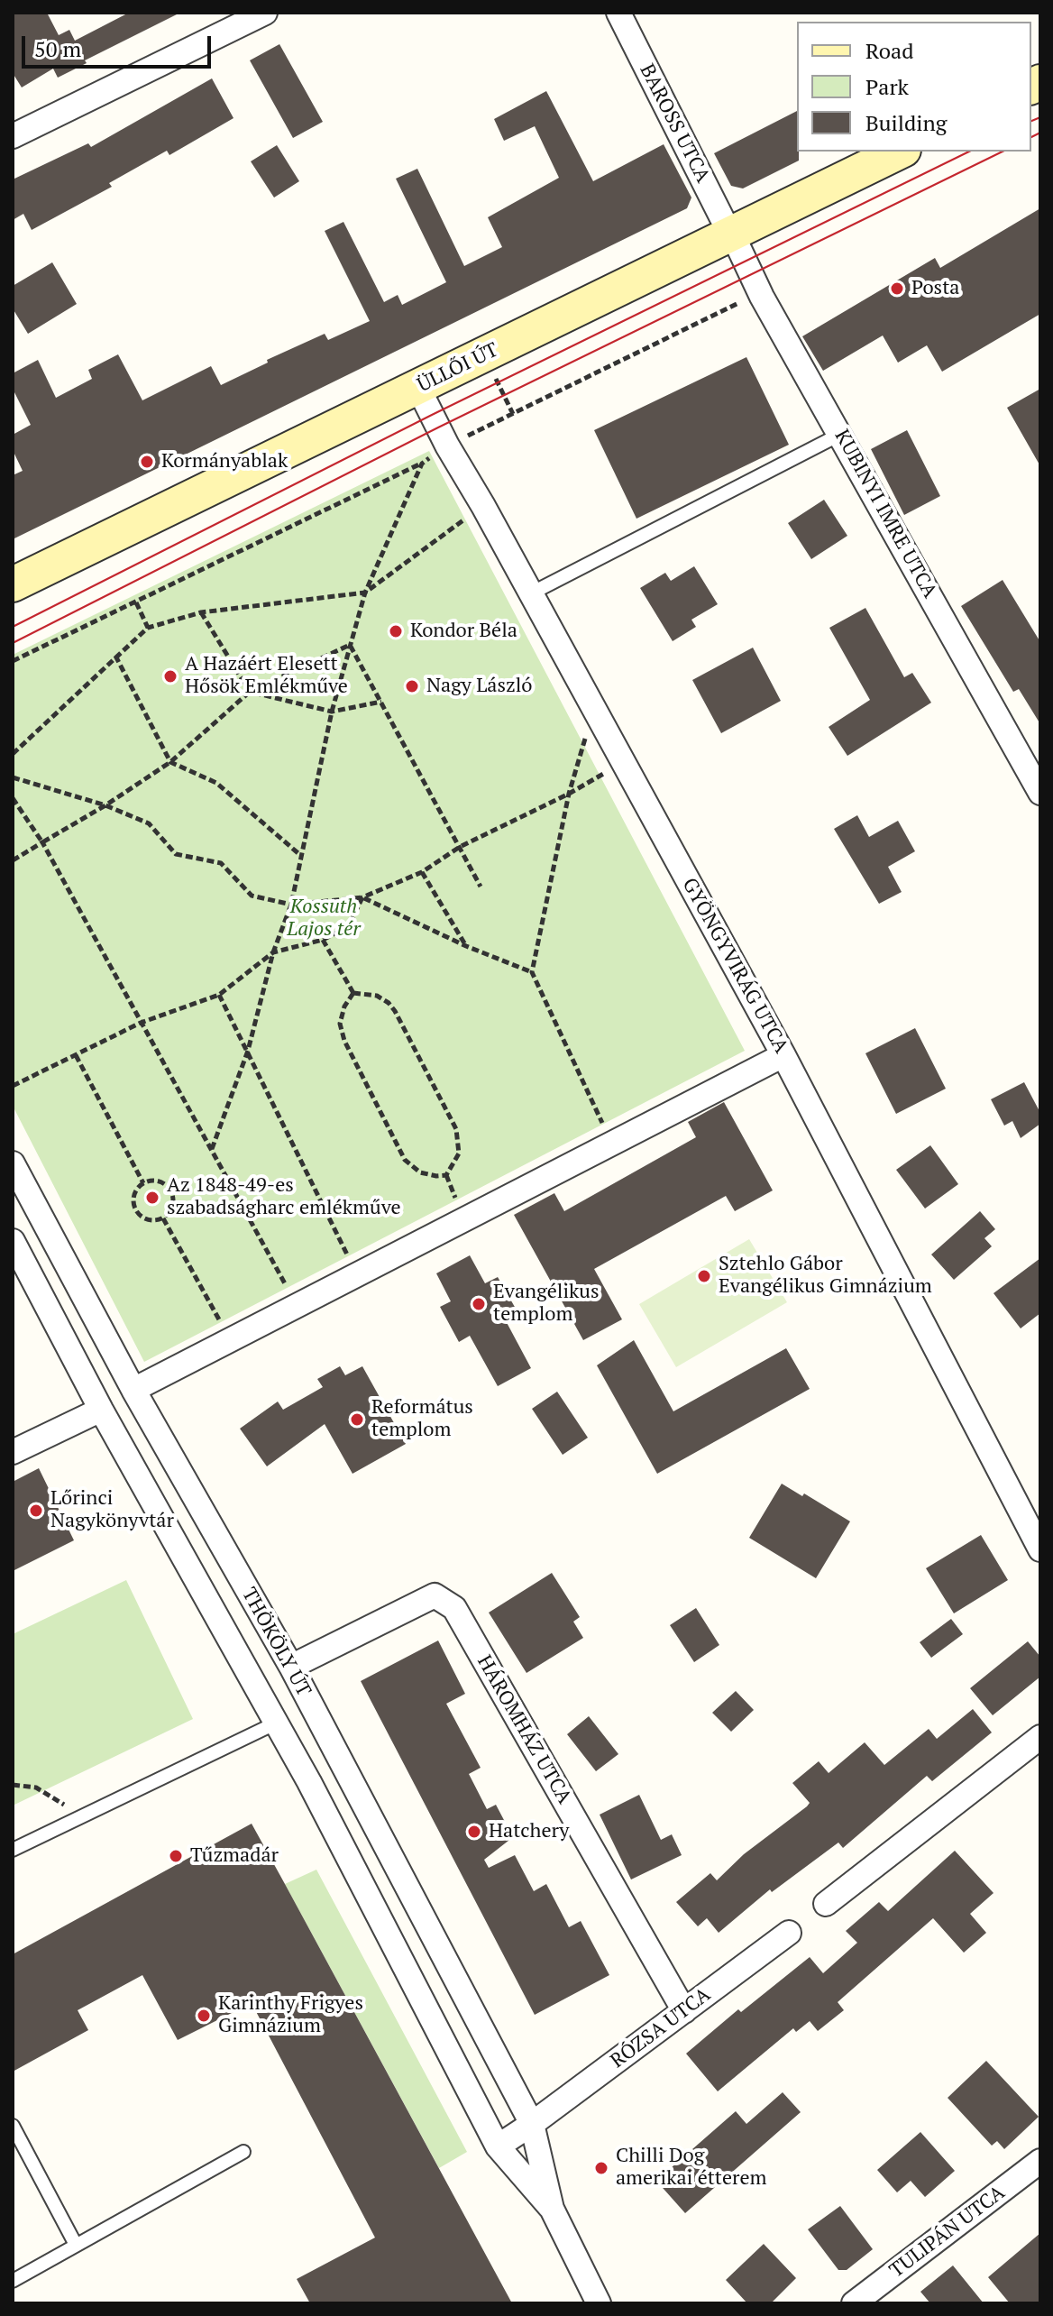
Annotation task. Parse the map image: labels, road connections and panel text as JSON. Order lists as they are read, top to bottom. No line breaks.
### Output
{"streets":{"main road":["ÜLLŐI ÚT"],"street":["BAROSS UTCA","KUBINYI IMRE UTCA","GYÖNGYVIRÁG UTCA","THÖKÖLY ÚT","HÁROMHÁZ UTCA","RÓZSA UTCA","TULIPÁN UTCA"]},"crossings":[["BAROSS UTCA","ÜLLŐI ÚT"],["BAROSS UTCA","KUBINYI IMRE UTCA"],["ÜLLŐI ÚT","KUBINYI IMRE UTCA"],["ÜLLŐI ÚT","GYÖNGYVIRÁG UTCA"],["THÖKÖLY ÚT","HÁROMHÁZ UTCA"],["THÖKÖLY ÚT","RÓZSA UTCA"],["HÁROMHÁZ UTCA","RÓZSA UTCA"]],"parks":["Kossuth Lajos tér"],"places":["Posta","Kormányablak","Kondor Béla","A Hazáért Elesett Hősök Emlékműve","Nagy László","Az 1848-49-es szabadságharc emlékműve","Sztehlo Gábor Evangélikus Gimnázium","Evangélikus templom","Református templom","Lőrinci Nagykönyvtár","Hatchery","Tűzmadár","Karinthy Frigyes Gimnázium","Chilli Dog amerikai étterem"],"legend":["Road","Park","Building"],"scale_bar":"50 m"}
